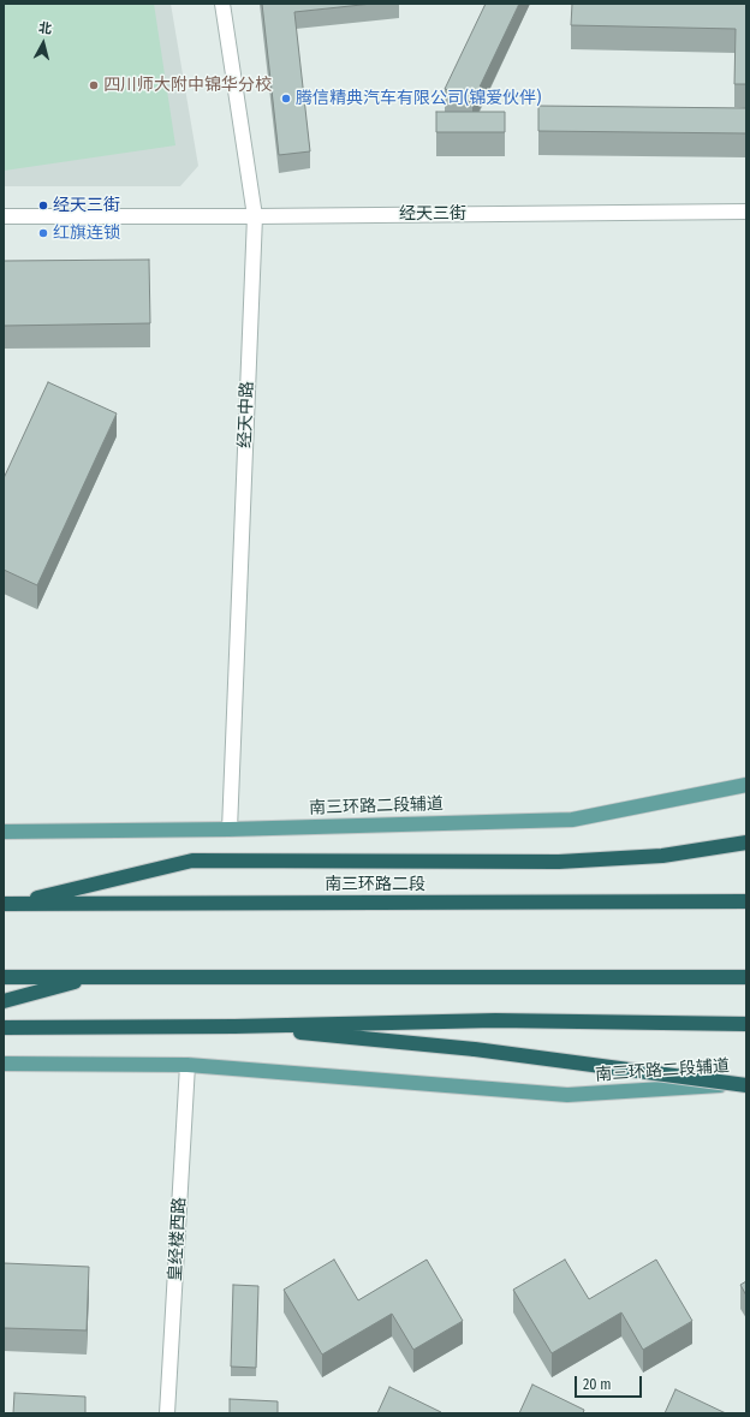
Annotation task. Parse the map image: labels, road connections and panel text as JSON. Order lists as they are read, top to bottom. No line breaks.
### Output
{"streets":{"highway":["南三环路二段"],"main road":["南三环路二段辅道"],"street":["经天三街","经天中路","皇经楼西路"]},"crossings":[["经天三街","经天中路"],["经天中路","南三环路二段辅道"],["南三环路二段辅道","皇经楼西路"]],"places":["四川师大附中锦华分校","腾信精典汽车有限公司(锦爱伙伴)","经天三街","红旗连锁"],"scale_bar":"20 m","north":"top"}
